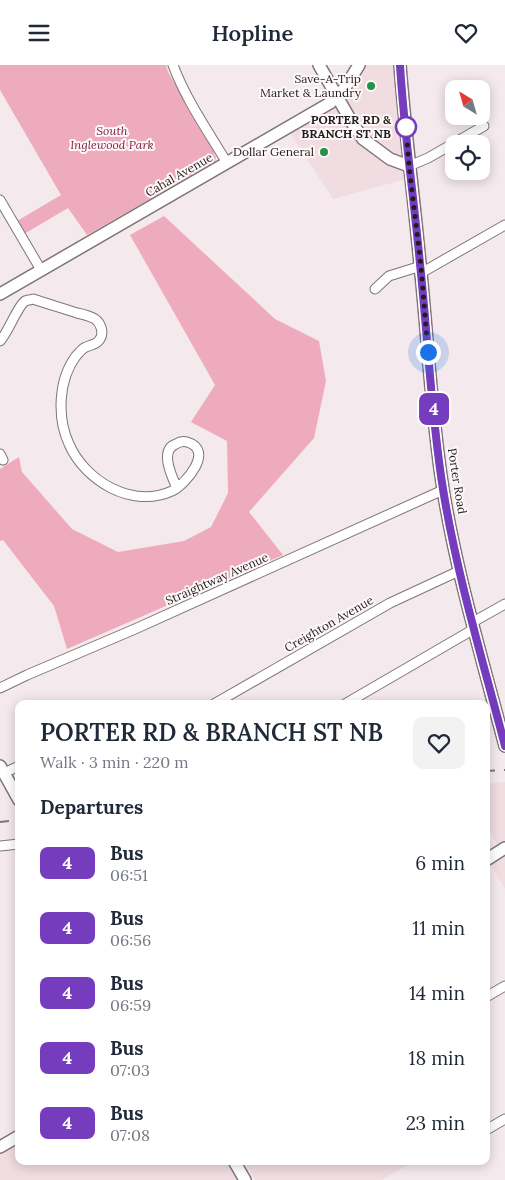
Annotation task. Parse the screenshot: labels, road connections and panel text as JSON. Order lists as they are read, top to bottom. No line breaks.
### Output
{"streets":{"street":["Cahal Avenue","Porter Road","Straightway Avenue","Creighton Avenue"]},"crossings":[["Porter Road","Straightway Avenue"],["Porter Road","Creighton Avenue"]],"parks":["South Inglewood Park"],"places":["Save-A-Trip Market & Laundry","PORTER RD & BRANCH ST NB","Dollar General"],"lines":["bus line 4"],"north":"top left","page":{"header":"Hopline","on_map":"4","heading":[["PORTER RD & BRANCH ST NB","Walk · 3 min · 220 m"],"Departures"],"list":[{"mark":"4","name":"Bus","note":"06:51","value":"6 min"},{"mark":"4","name":"Bus","note":"06:56","value":"11 min"},{"mark":"4","name":"Bus","note":"06:59","value":"14 min"},{"mark":"4","name":"Bus","note":"07:03","value":"18 min"},{"mark":"4","name":"Bus","note":"07:08","value":"23 min"}]}}
